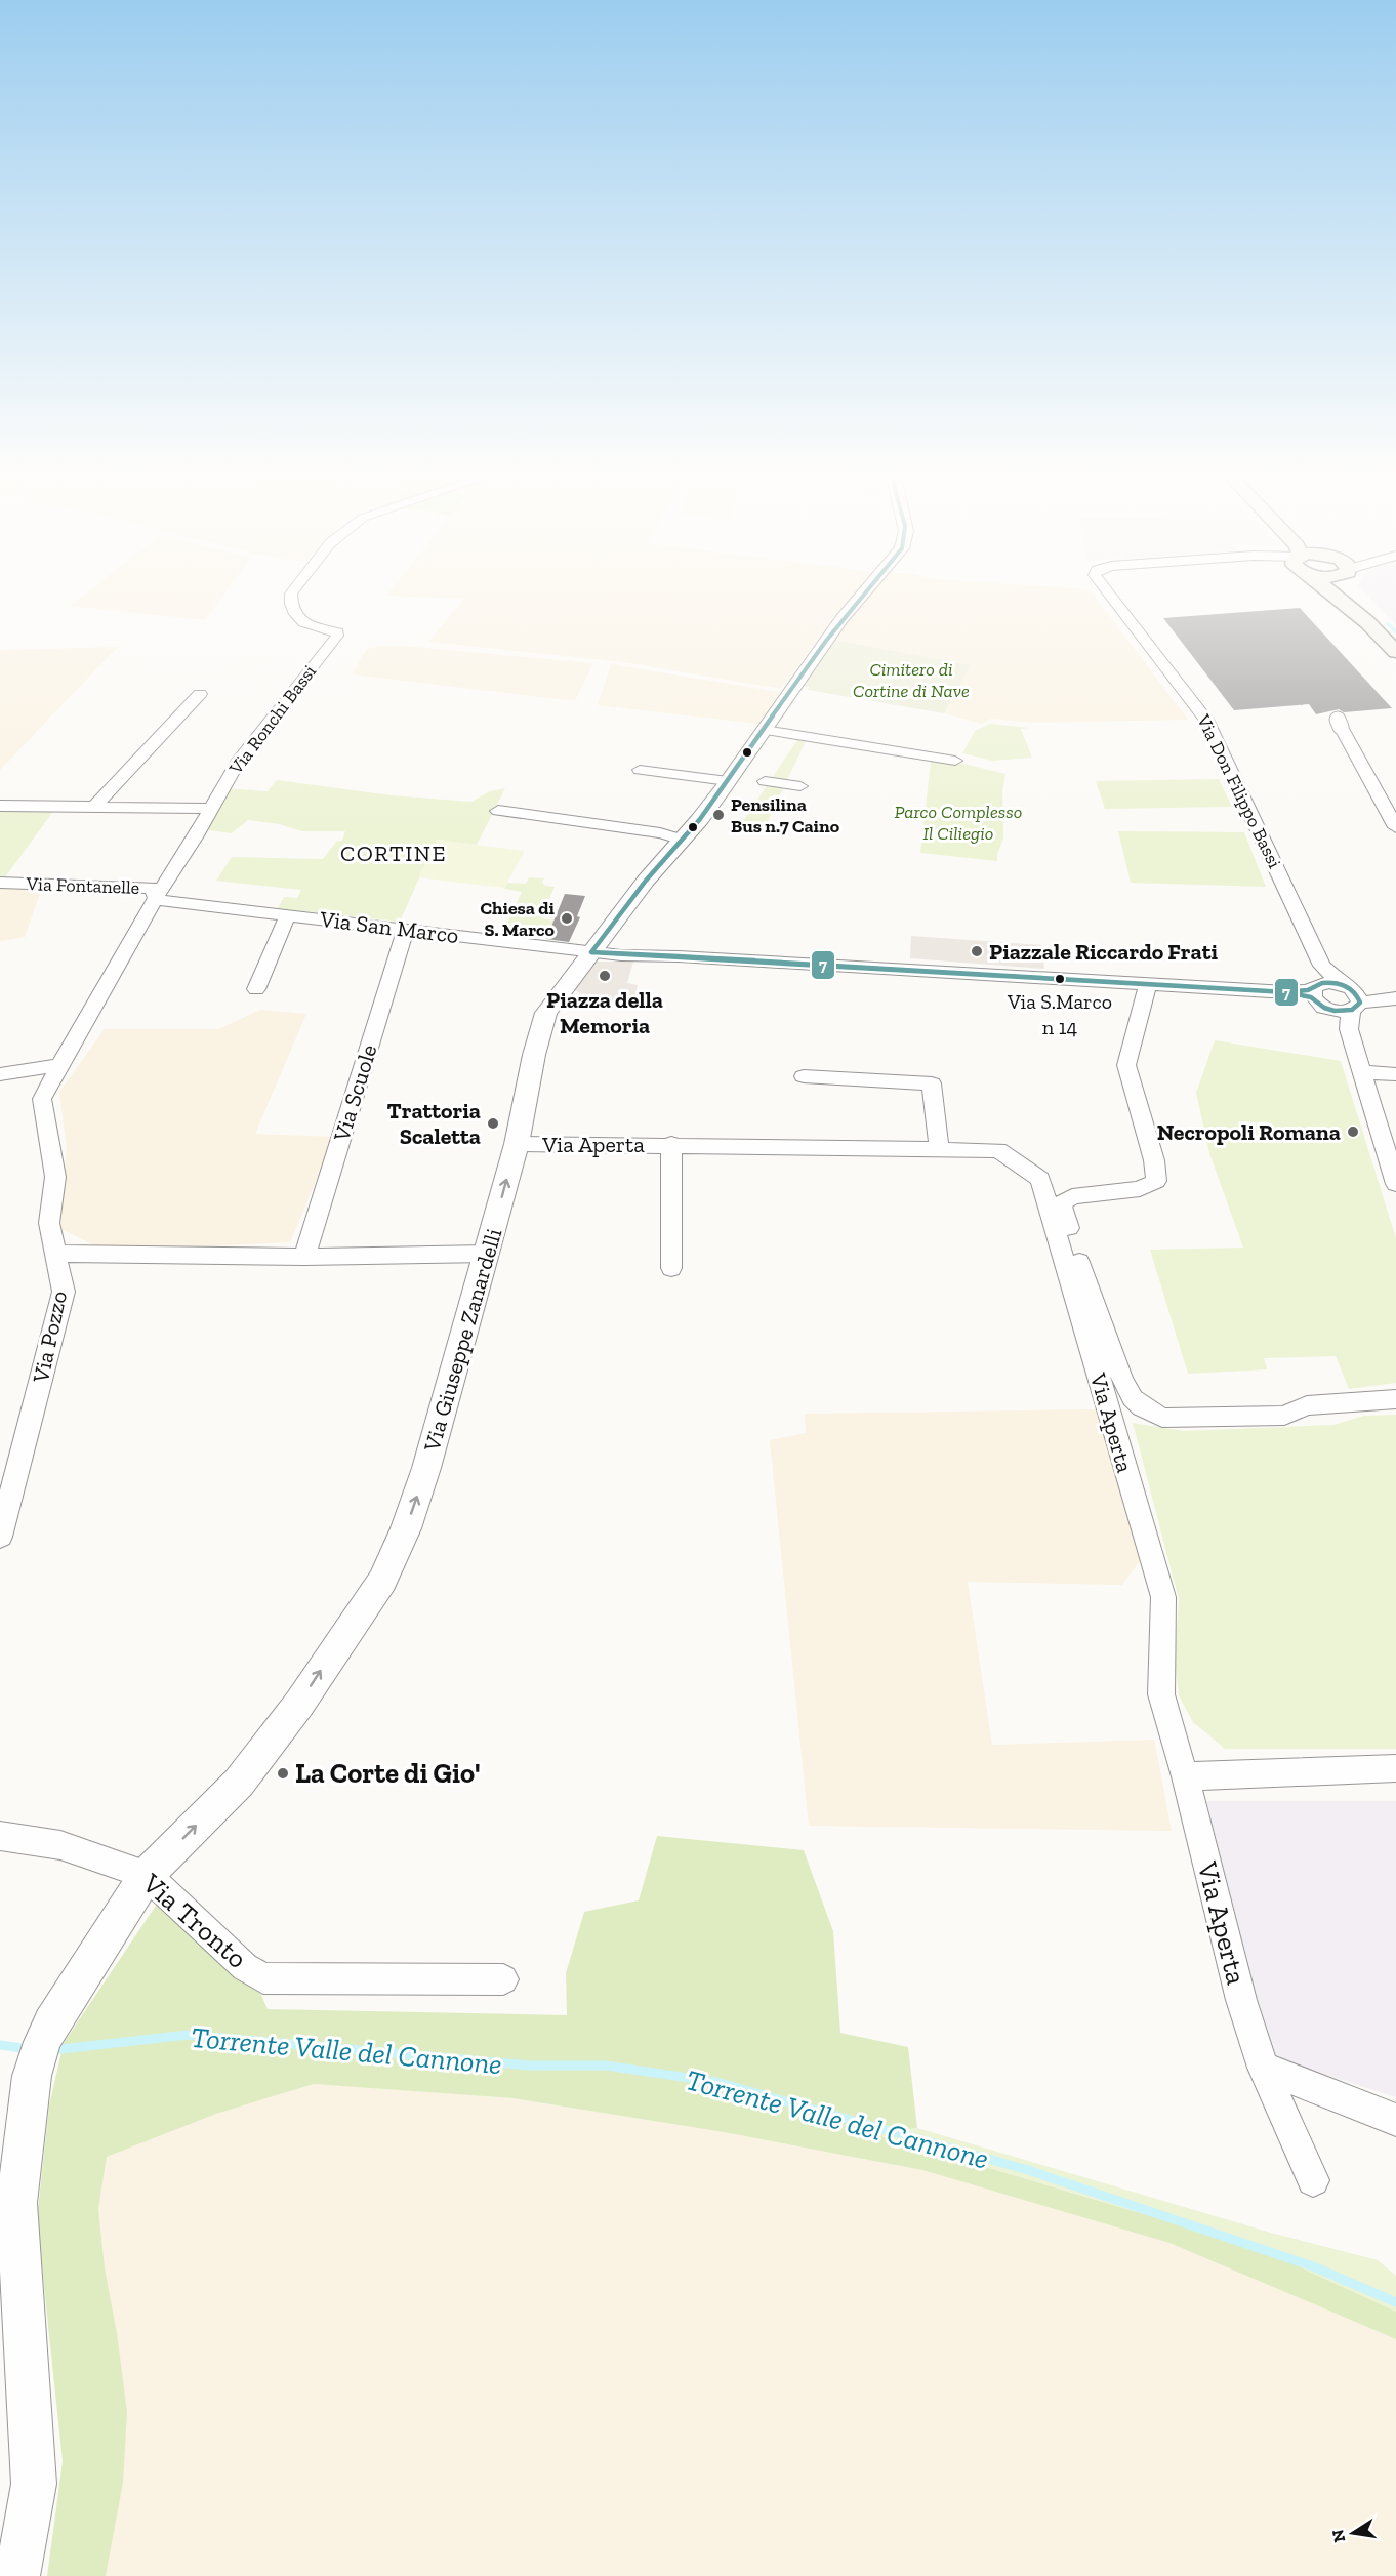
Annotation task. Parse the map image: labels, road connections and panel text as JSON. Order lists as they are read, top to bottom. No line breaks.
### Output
{"streets":{"street":["Via Ronchi Bassi","Via Don Filippo Bassi","Via Fontanelle","Via San Marco","Via Scuole","Via Aperta","Via Pozzo","Via Giuseppe Zanardelli","Via Tronto"]},"crossings":[["Via Ronchi Bassi","Via Fontanelle"],["Via Ronchi Bassi","Via San Marco"],["Via Ronchi Bassi","Via Pozzo"],["Via Don Filippo Bassi","Via San Marco"],["Via Fontanelle","Via San Marco"],["Via Fontanelle","Via Pozzo"],["Via San Marco","Via Scuole"],["Via San Marco","Via Aperta"],["Via San Marco","Via Pozzo"],["Via San Marco","Via Giuseppe Zanardelli"],["Via Aperta","Via Giuseppe Zanardelli"],["Via Giuseppe Zanardelli","Via Tronto"]],"one_way":["Via Giuseppe Zanardelli"],"districts":["CORTINE"],"water":["Torrente Valle del Cannone"],"parks":["Cimitero di Cortine di Nave","Parco Complesso Il Ciliegio"],"places":["Pensilina Bus n.7 Caino","Chiesa di S. Marco","Piazzale Riccardo Frati","Piazza della Memoria","Via S.Marco n 14","Trattoria Scaletta","Necropoli Romana","La Corte di Gio'"],"lines":["transit line 7"],"north":"left"}
